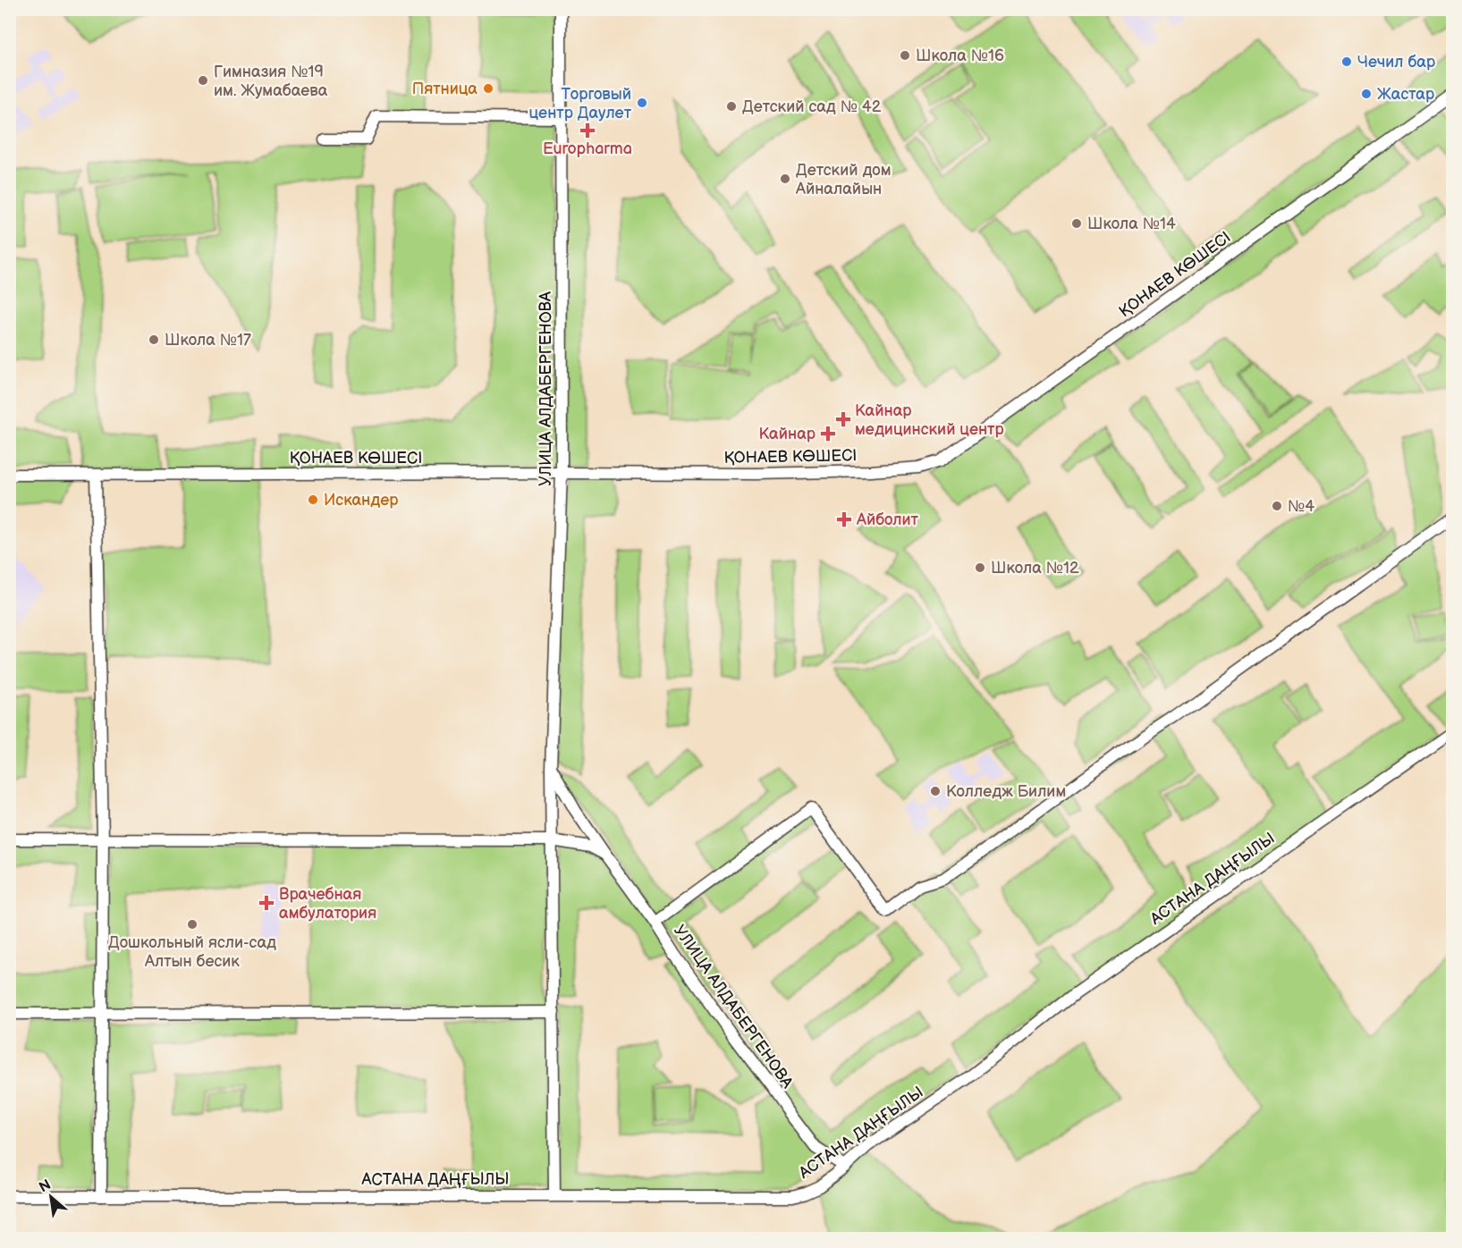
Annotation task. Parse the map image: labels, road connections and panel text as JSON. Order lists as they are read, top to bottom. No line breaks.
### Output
{"streets":{"street":["ҚОНАЕВ КӨШЕСІ","УЛИЦА АЛДАБЕРГЕНОВА","АСТАНА ДАҢҒЫЛЫ"]},"crossings":[["ҚОНАЕВ КӨШЕСІ","УЛИЦА АЛДАБЕРГЕНОВА"],["УЛИЦА АЛДАБЕРГЕНОВА","АСТАНА ДАҢҒЫЛЫ"]],"places":{"other":["Школа №16","Чечил бар","Гимназия №19 им. Жумабаева","Пятница","Жастар","Торговый центр Даулет","Детский сад № 42","Детский дом Айналайын","Школа №14","Школа №17","Искандер","№4","Школа №12","Колледж Билим","Дошкольный ясли-сад Алтын бесик"],"health":["Europharma","Кайнар медицинский центр","Кайнар","Айболит","Врачебная амбулатория"]},"north":"top left"}
